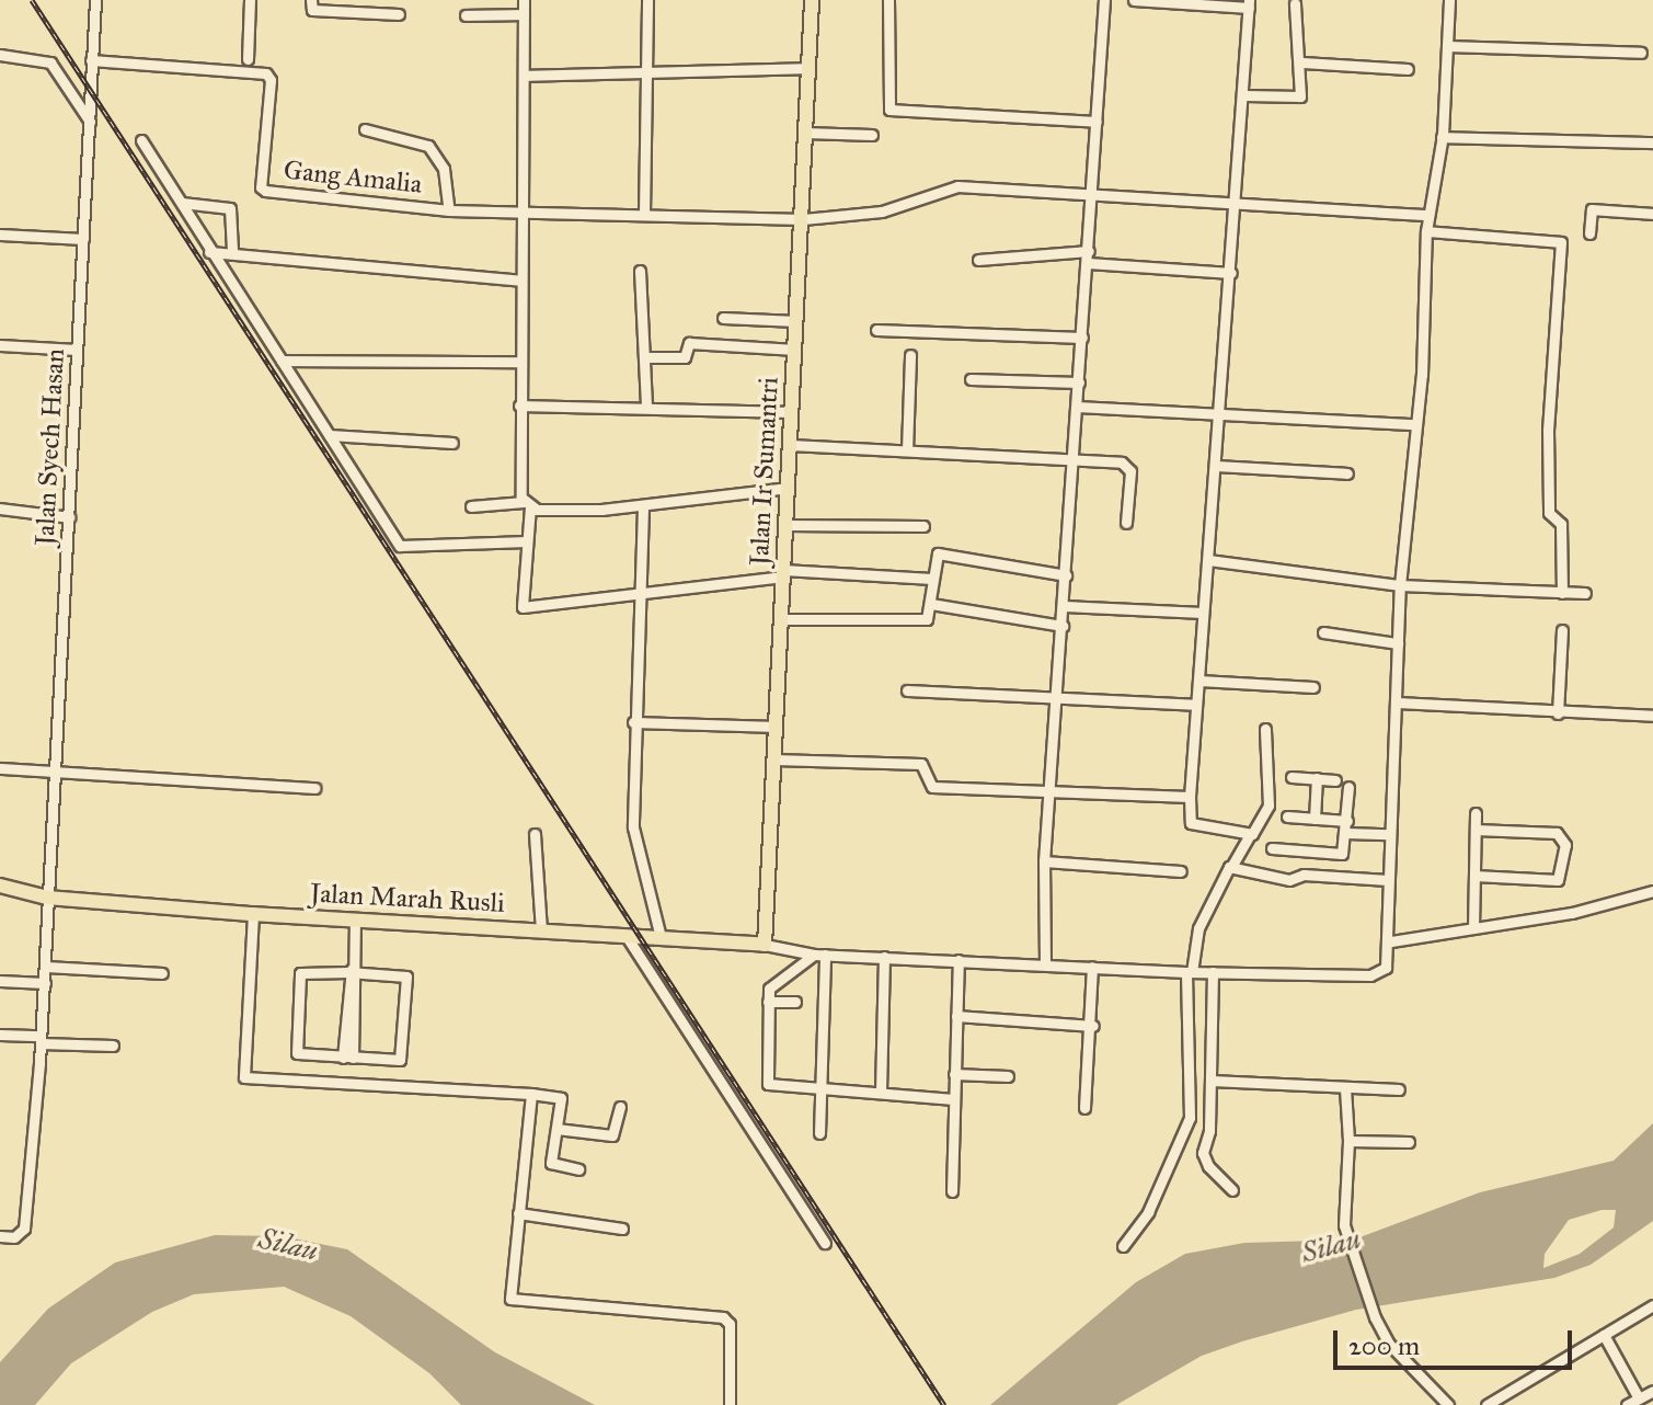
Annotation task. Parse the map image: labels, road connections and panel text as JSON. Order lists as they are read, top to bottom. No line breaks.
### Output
{"streets":{"main road":["Jalan Ir Sumantri","Jalan Marah Rusli"],"street":["Gang Amalia","Jalan Syech Hasan"]},"crossings":[["Gang Amalia","Jalan Syech Hasan"],["Gang Amalia","Jalan Ir Sumantri"],["Jalan Syech Hasan","Jalan Marah Rusli"],["Jalan Ir Sumantri","Jalan Marah Rusli"]],"water":["Silau"],"scale_bar":"200 m"}
